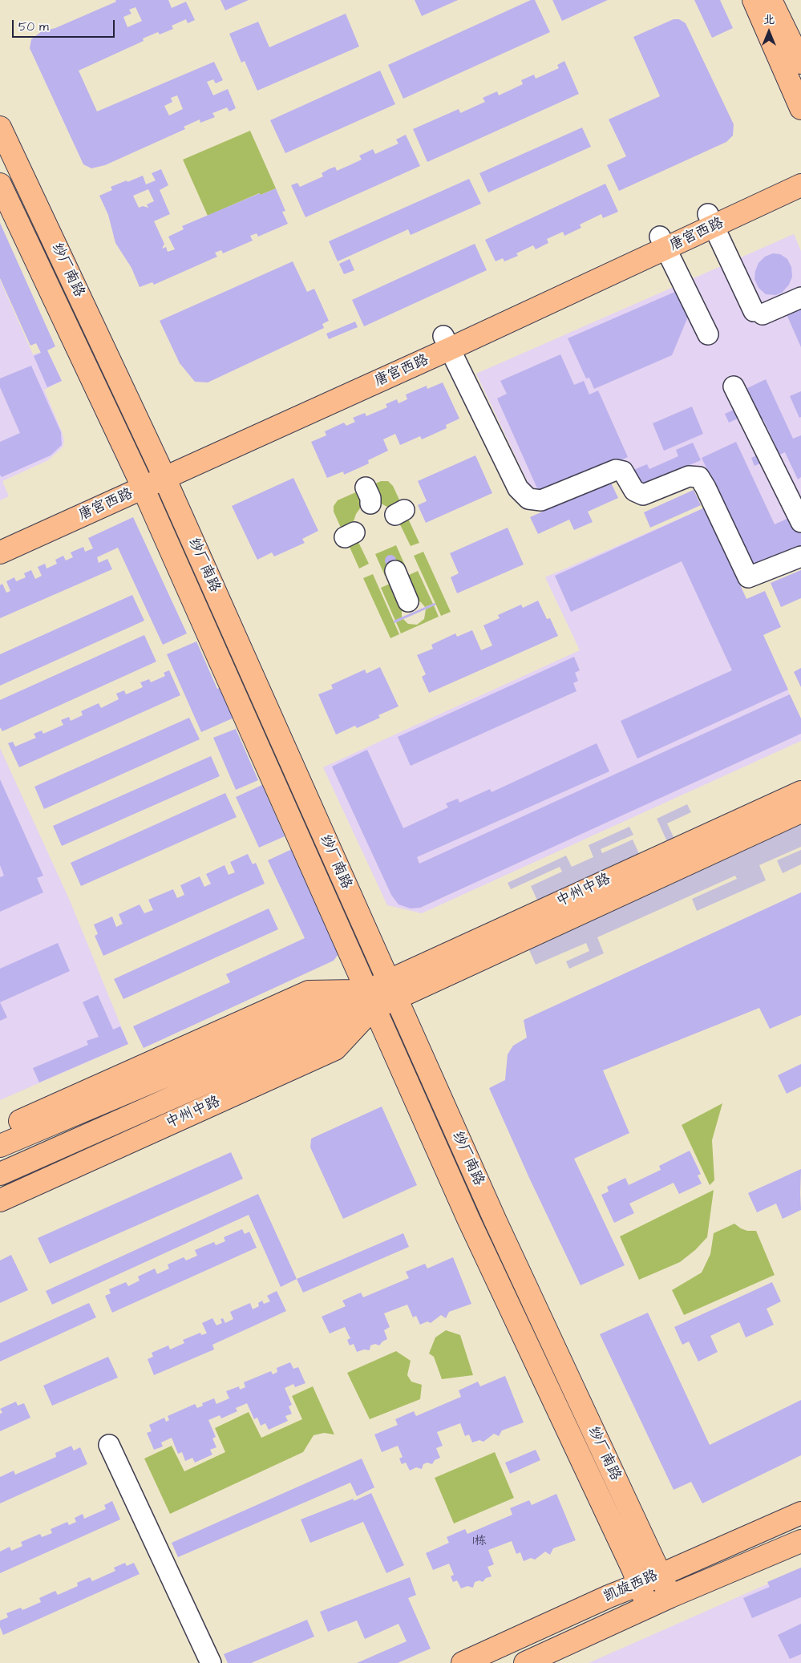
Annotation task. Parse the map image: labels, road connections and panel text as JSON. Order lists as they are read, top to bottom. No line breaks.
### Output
{"streets":{"main road":["唐宫西路","纱厂南路","中州中路","凯旋西路"]},"crossings":[["唐宫西路","纱厂南路"],["纱厂南路","中州中路"],["纱厂南路","凯旋西路"]],"house_numbers":["1栋"],"scale_bar":"50 m","north":"top"}
